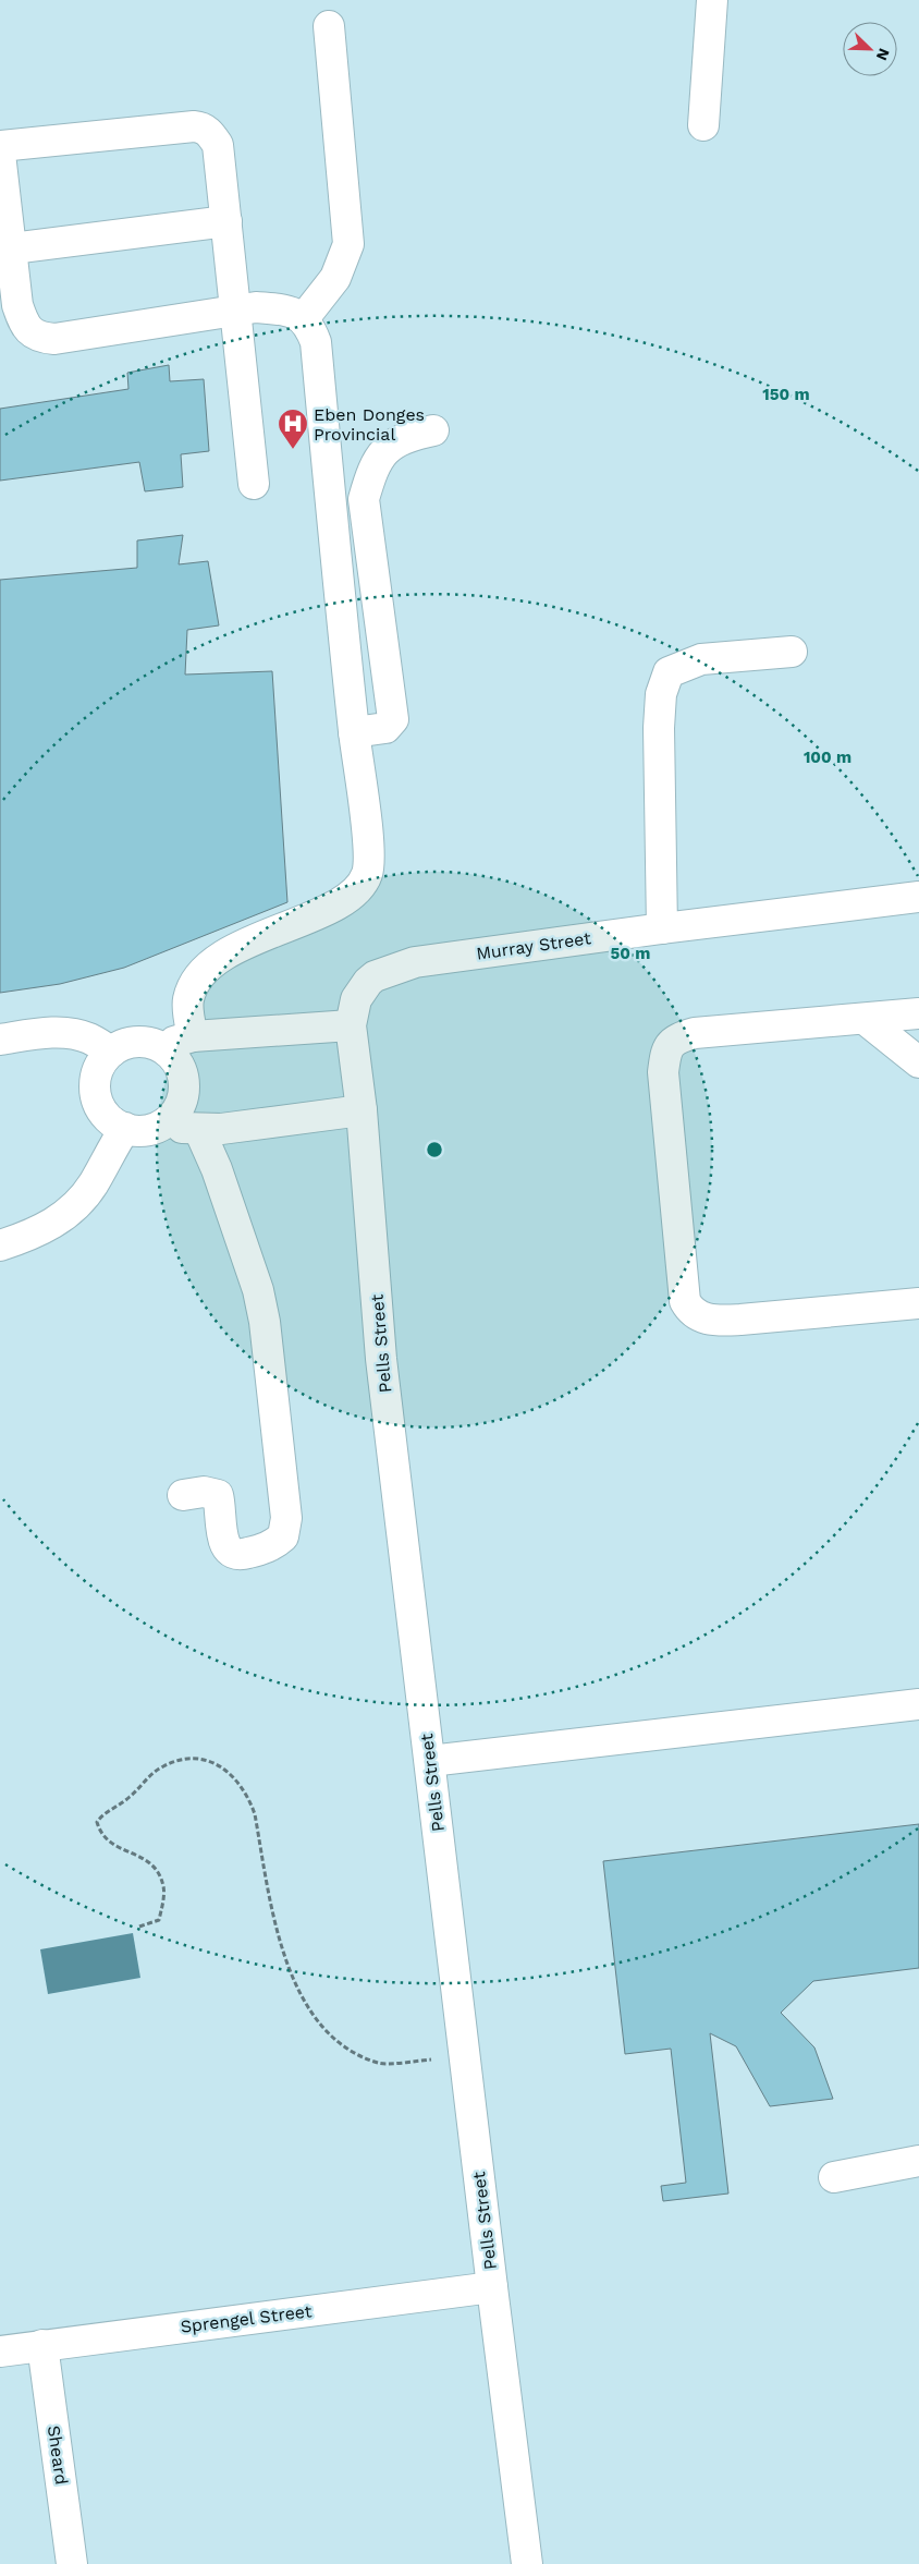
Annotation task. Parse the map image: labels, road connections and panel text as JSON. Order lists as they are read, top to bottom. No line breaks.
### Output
{"streets":{"street":["Murray Street","Pells Street","Sprengel Street","Sheard"]},"crossings":[["Murray Street","Pells Street"],["Pells Street","Sprengel Street"],["Sprengel Street","Sheard"]],"places":{"hospital":["Eben Donges Provincial"]},"north":"bottom right","rings":["150 m","100 m","50 m"]}
